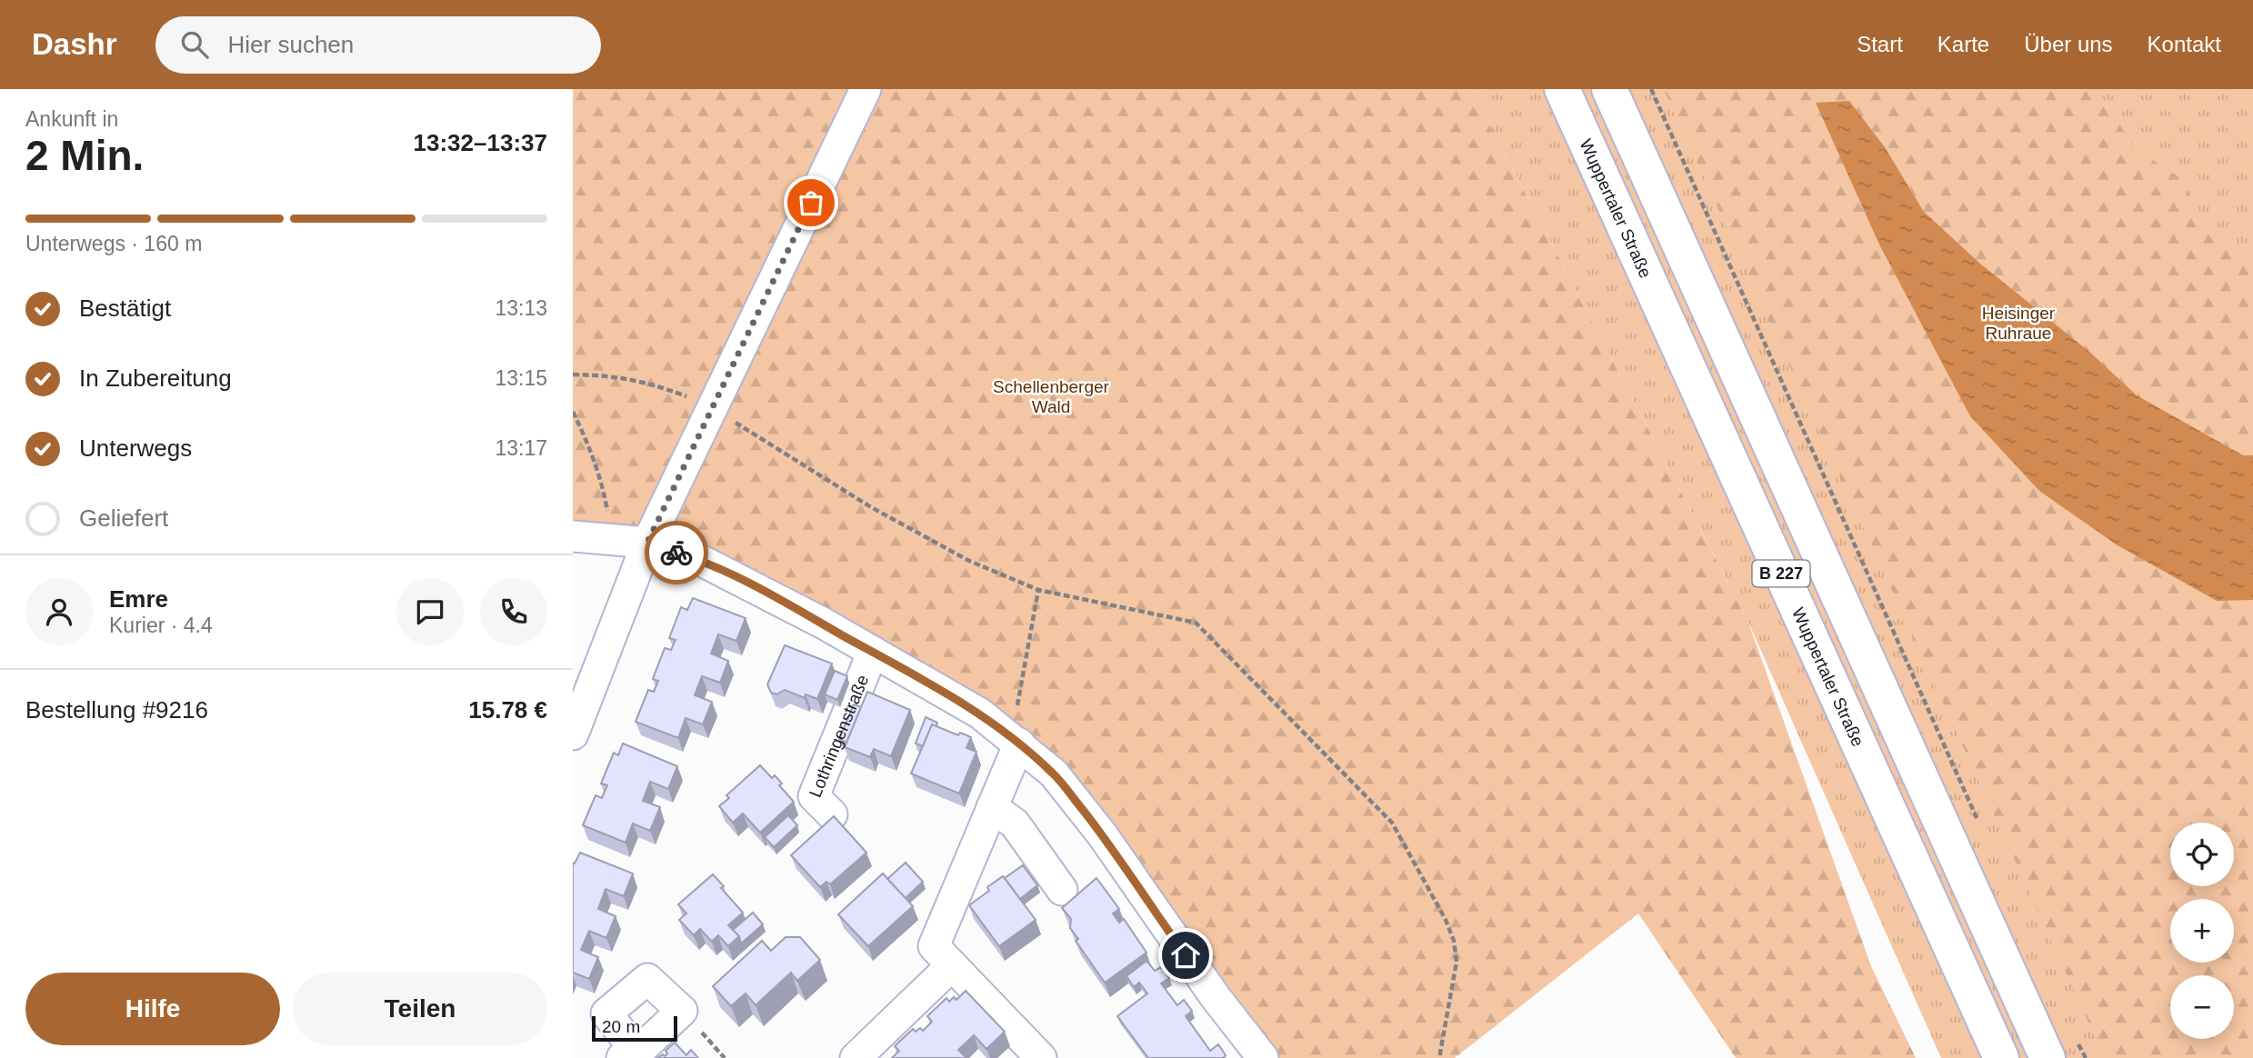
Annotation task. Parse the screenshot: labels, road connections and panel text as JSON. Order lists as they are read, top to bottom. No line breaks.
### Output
{"streets":{"main road":["Wuppertaler Straße","B 227"],"street":["Lothringenstraße"]},"parks":["Heisinger Ruhraue","Schellenberger Wald"],"scale_bar":"20 m","page":{"header":"Dashr","search":"Hier suchen","nav":["Start","Karte","Über uns","Kontakt"],"heading":["2 Min.","Ankunft in","13:32–13:37"],"panel":["Emre","Kurier · 4.4","Bestellung #9216","15.78 €"],"bar":"Unterwegs · 160 m","list":[["Bestätigt","13:13"],["In Zubereitung","13:15"],["Unterwegs","13:17"],"Geliefert"],"map_buttons":["+","−"],"buttons":["Hilfe","Teilen"],"scale":"20 m"}}
